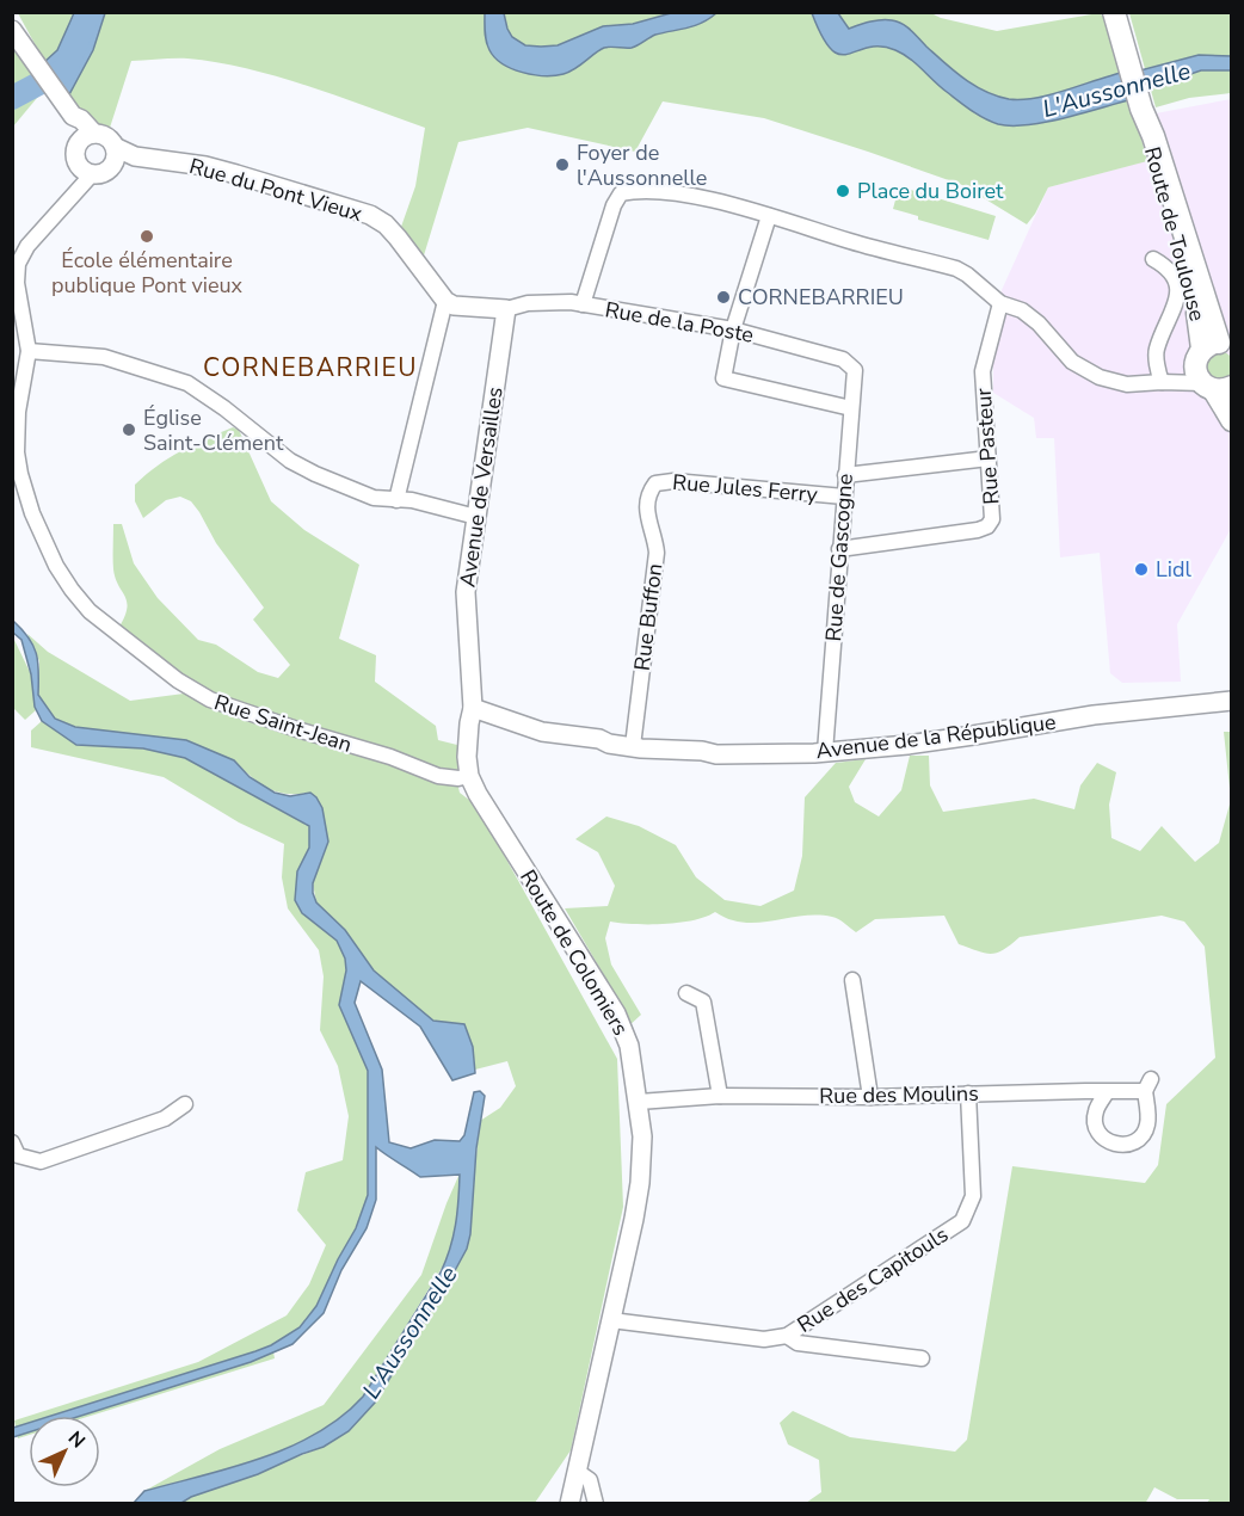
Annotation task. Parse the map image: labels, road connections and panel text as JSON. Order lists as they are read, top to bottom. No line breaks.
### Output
{"streets":{"main road":["Route de Toulouse"],"street":["Rue du Pont Vieux","Rue de la Poste","Rue Pasteur","Avenue de Versailles","Rue Jules Ferry","Rue de Gascogne","Rue Buffon","Rue Saint-Jean","Avenue de la République","Route de Colomiers","Rue des Moulins","Rue des Capitouls"]},"crossings":[["Rue du Pont Vieux","Rue Saint-Jean"],["Rue de la Poste","Avenue de Versailles"],["Rue de la Poste","Rue de Gascogne"],["Rue Pasteur","Rue de Gascogne"],["Avenue de Versailles","Avenue de la République"],["Avenue de Versailles","Route de Colomiers"],["Rue Jules Ferry","Rue de Gascogne"],["Rue Jules Ferry","Rue Buffon"],["Rue de Gascogne","Avenue de la République"],["Rue Buffon","Avenue de la République"],["Rue Saint-Jean","Route de Colomiers"],["Avenue de la République","Route de Colomiers"],["Route de Colomiers","Rue des Moulins"],["Route de Colomiers","Rue des Capitouls"],["Rue des Moulins","Rue des Capitouls"]],"districts":["CORNEBARRIEU"],"water":["L'Aussonnelle"],"places":["Foyer de l'Aussonnelle","Place du Boiret","École élémentaire publique Pont vieux","CORNEBARRIEU","Église Saint-Clément","Lidl"],"north":"top right"}
